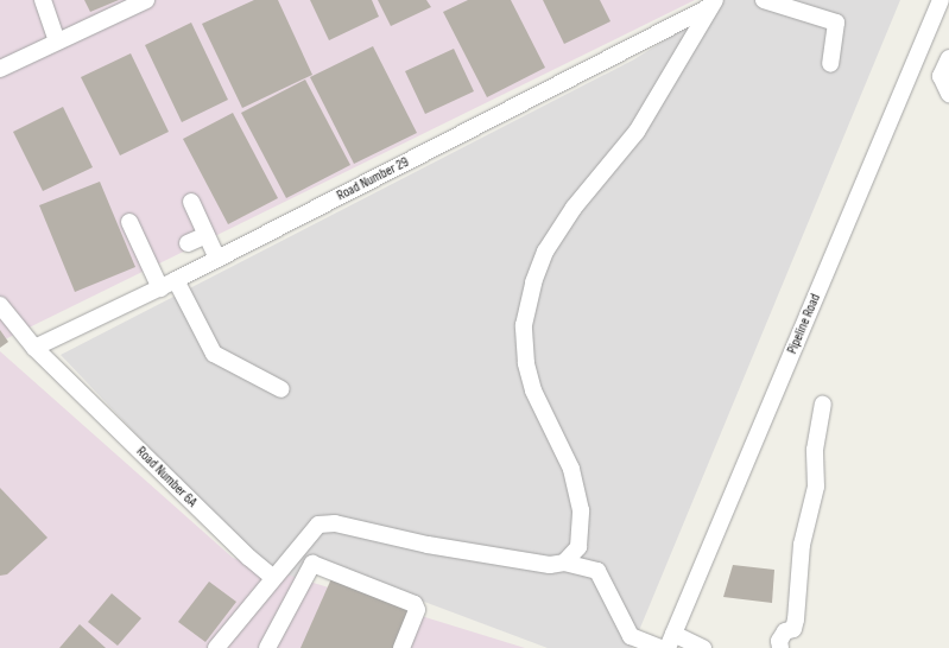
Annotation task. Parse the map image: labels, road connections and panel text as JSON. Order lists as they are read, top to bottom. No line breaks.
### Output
{"streets":{"street":["Road Number 29","Pipeline Road","Road Number 6A"]},"crossings":[["Road Number 29","Road Number 6A"]]}
